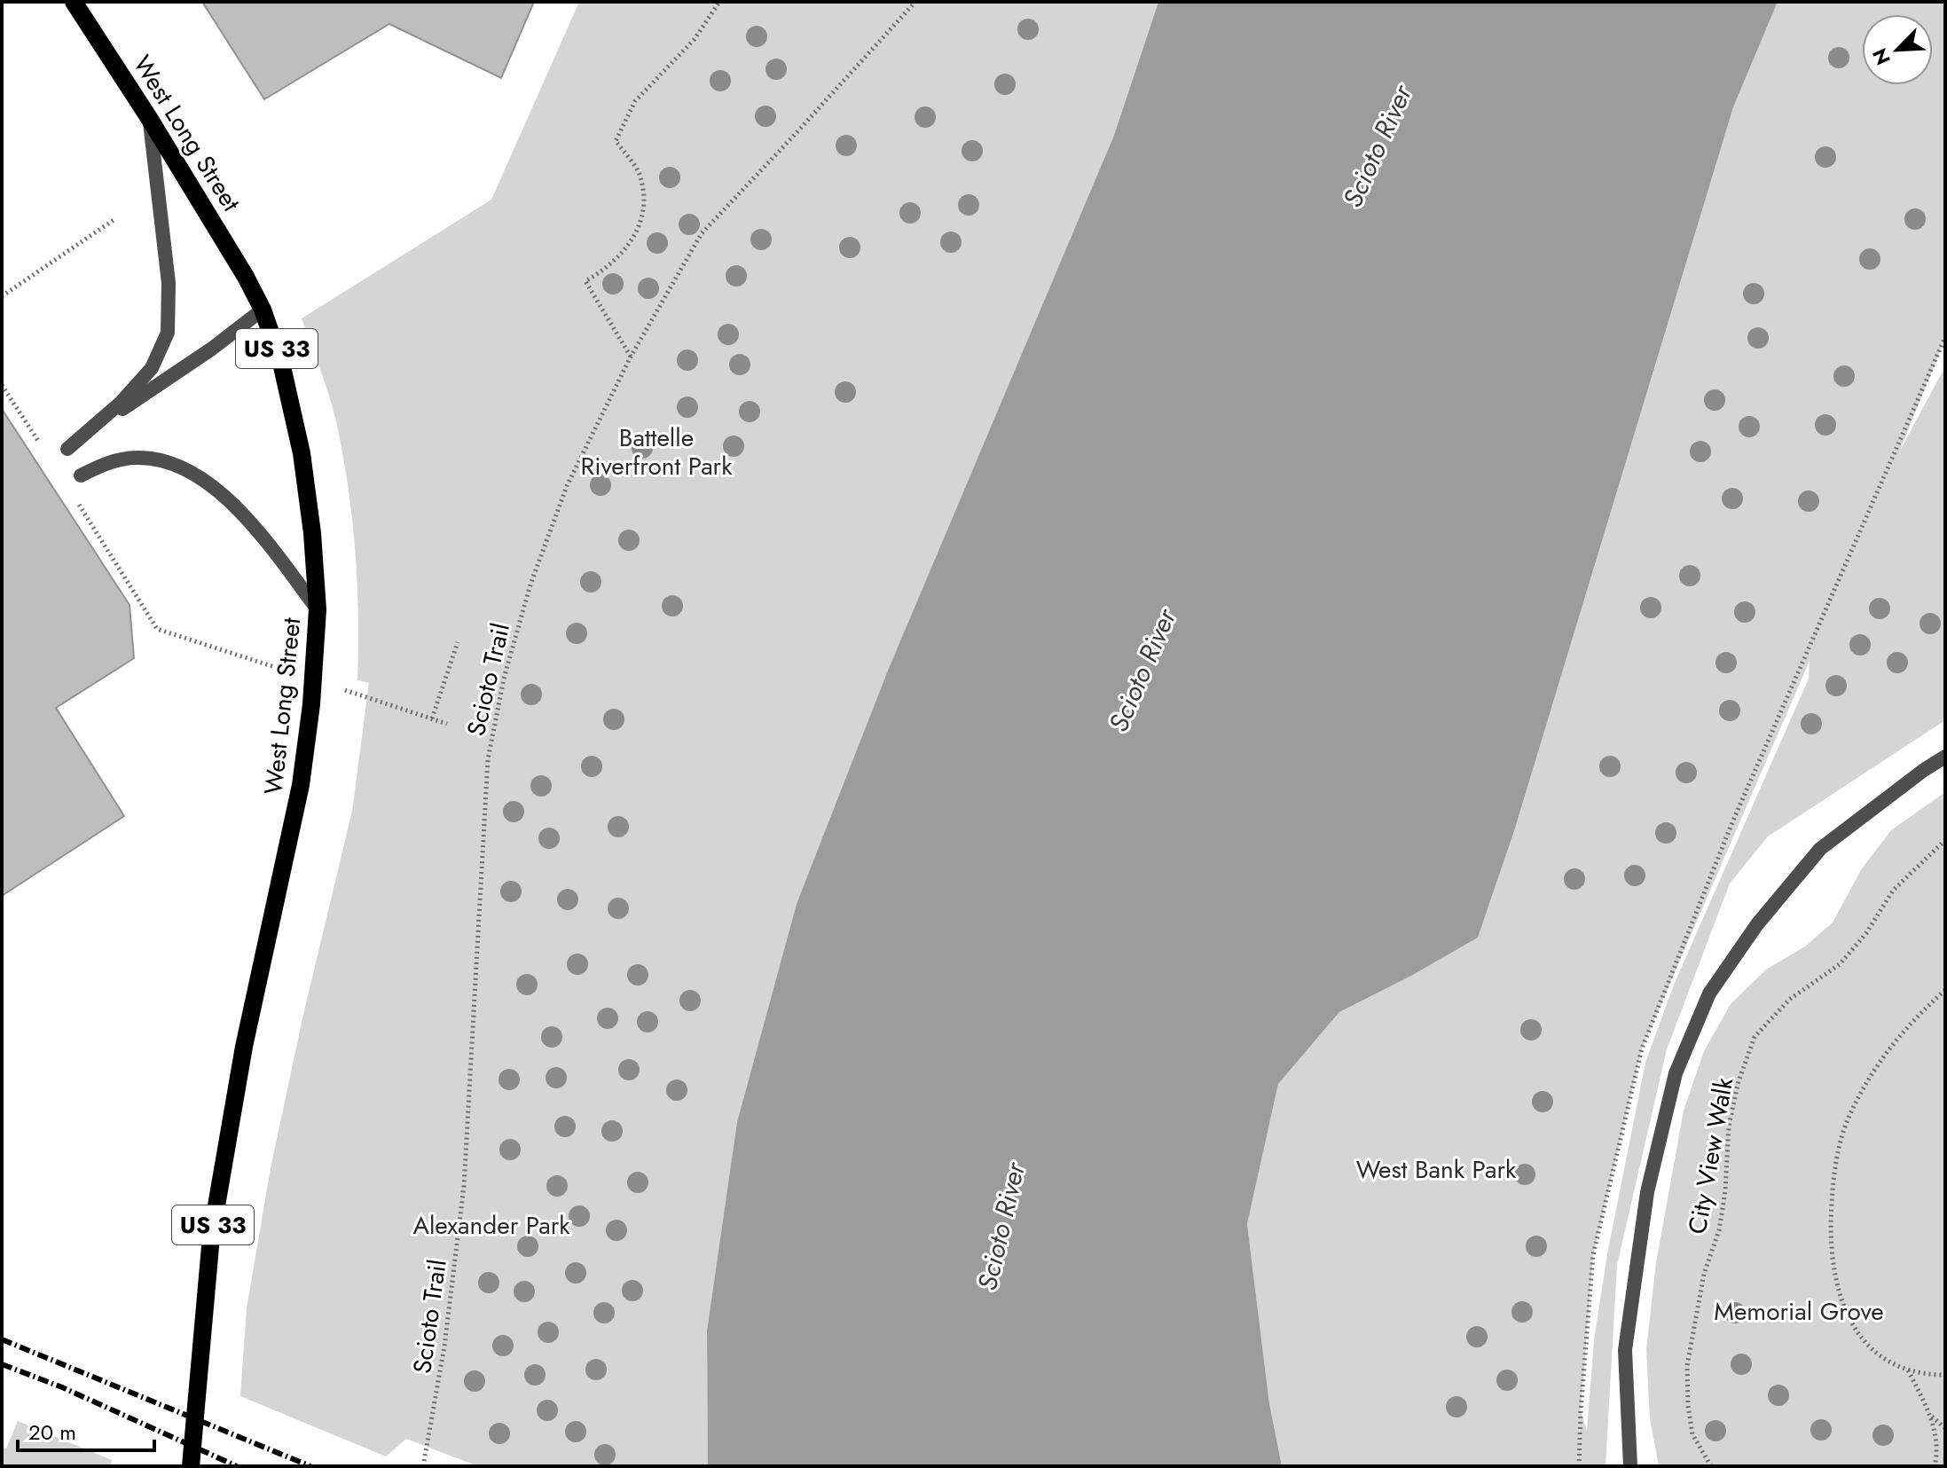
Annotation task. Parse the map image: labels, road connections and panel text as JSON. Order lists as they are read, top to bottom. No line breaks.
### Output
{"streets":{"main road":["West Long Street","US 33"],"path":["Scioto Trail","City View Walk"]},"water":["Scioto River"],"parks":["Battelle Riverfront Park","West Bank Park","Alexander Park","Memorial Grove"],"scale_bar":"20 m","north":"bottom left"}
